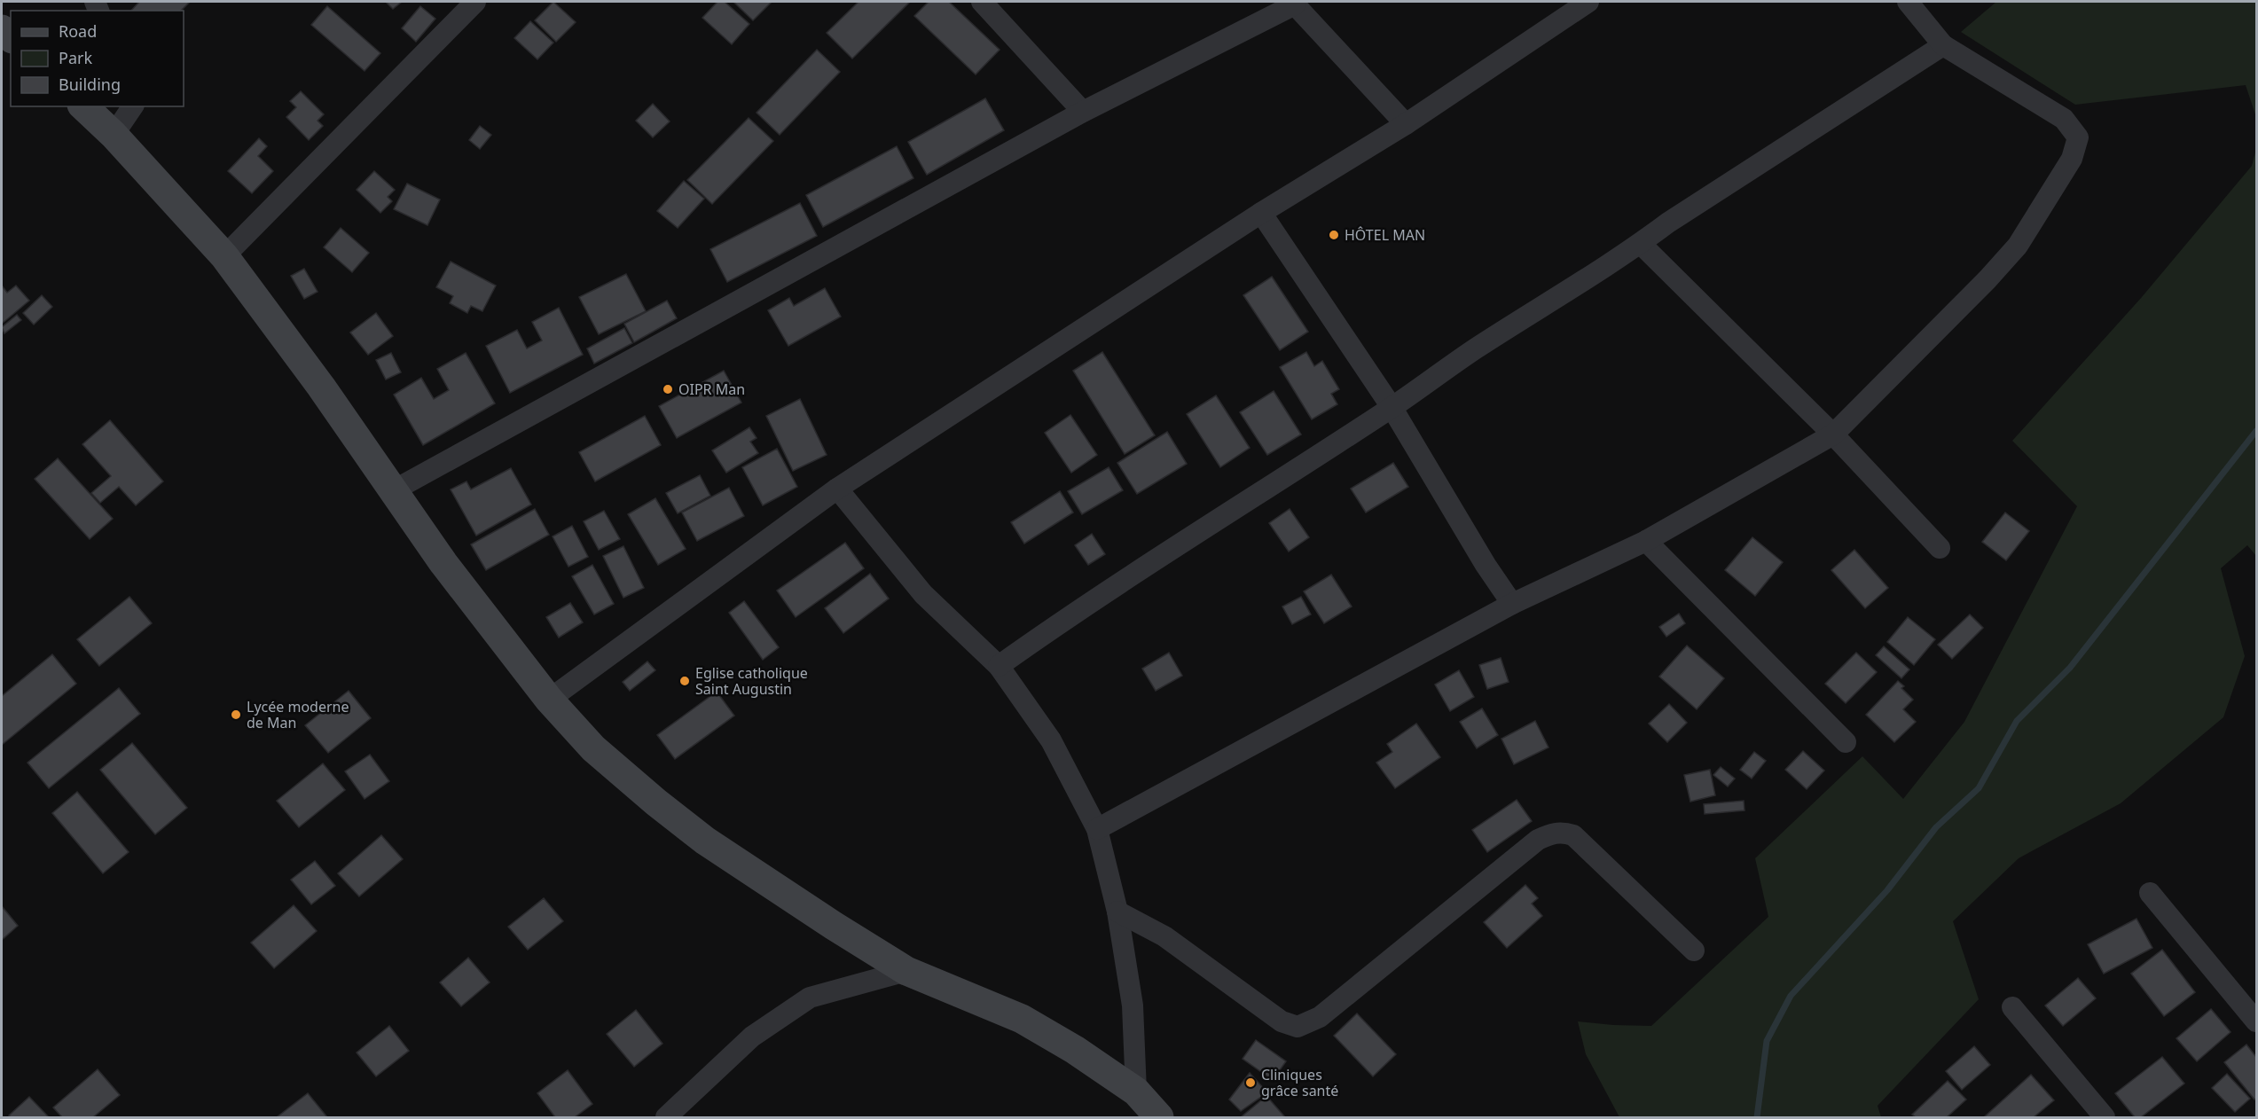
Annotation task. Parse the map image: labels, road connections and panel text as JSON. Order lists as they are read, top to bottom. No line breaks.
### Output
{"places":["HÔTEL MAN","OIPR Man","Eglise catholique Saint Augustin","Lycée moderne de Man","Cliniques grâce santé"],"legend":["Road","Park","Building"]}
